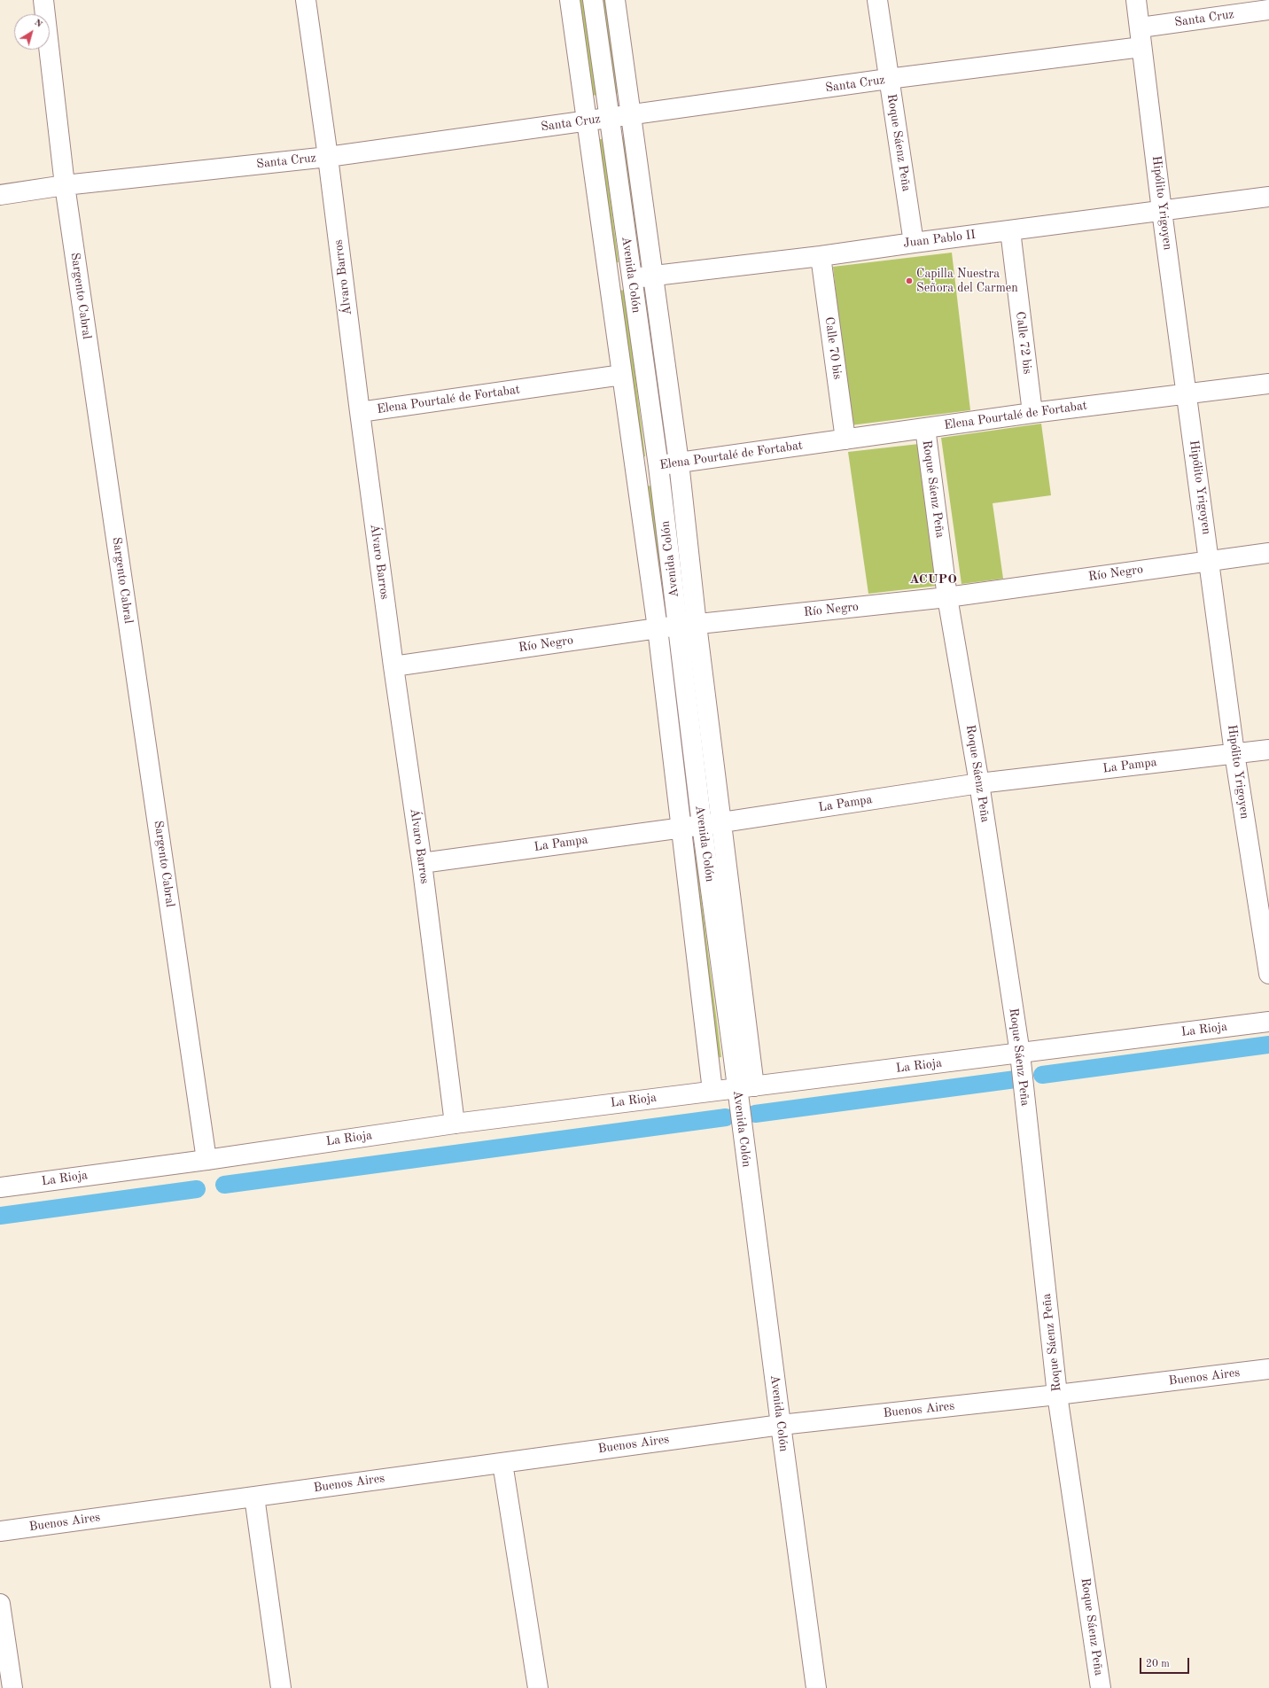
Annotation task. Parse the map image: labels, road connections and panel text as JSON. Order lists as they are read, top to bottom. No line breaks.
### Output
{"streets":{"street":["Santa Cruz","Roque Sáenz Peña","Hipólito Yrigoyen","Juan Pablo II","Avenida Colón","Álvaro Barros","Sargento Cabral","Calle 72 bis","Calle 70 bis","Elena Pourtalé de Fortabat","Río Negro","La Pampa","La Rioja","Buenos Aires"]},"crossings":[["Santa Cruz","Roque Sáenz Peña"],["Santa Cruz","Hipólito Yrigoyen"],["Santa Cruz","Avenida Colón"],["Santa Cruz","Álvaro Barros"],["Santa Cruz","Sargento Cabral"],["Roque Sáenz Peña","Juan Pablo II"],["Roque Sáenz Peña","Elena Pourtalé de Fortabat"],["Roque Sáenz Peña","Río Negro"],["Roque Sáenz Peña","La Pampa"],["Roque Sáenz Peña","La Rioja"],["Roque Sáenz Peña","Buenos Aires"],["Hipólito Yrigoyen","Juan Pablo II"],["Hipólito Yrigoyen","Elena Pourtalé de Fortabat"],["Hipólito Yrigoyen","Río Negro"],["Hipólito Yrigoyen","La Pampa"],["Juan Pablo II","Avenida Colón"],["Juan Pablo II","Calle 72 bis"],["Juan Pablo II","Calle 70 bis"],["Avenida Colón","Elena Pourtalé de Fortabat"],["Avenida Colón","Río Negro"],["Avenida Colón","La Pampa"],["Avenida Colón","La Rioja"],["Avenida Colón","Buenos Aires"],["Álvaro Barros","Elena Pourtalé de Fortabat"],["Álvaro Barros","Río Negro"],["Álvaro Barros","La Pampa"],["Álvaro Barros","La Rioja"],["Sargento Cabral","La Rioja"],["Calle 72 bis","Elena Pourtalé de Fortabat"],["Calle 70 bis","Elena Pourtalé de Fortabat"]],"districts":["ACUPO"],"places":["Capilla Nuestra Señora del Carmen"],"scale_bar":"20 m","north":"top right"}
